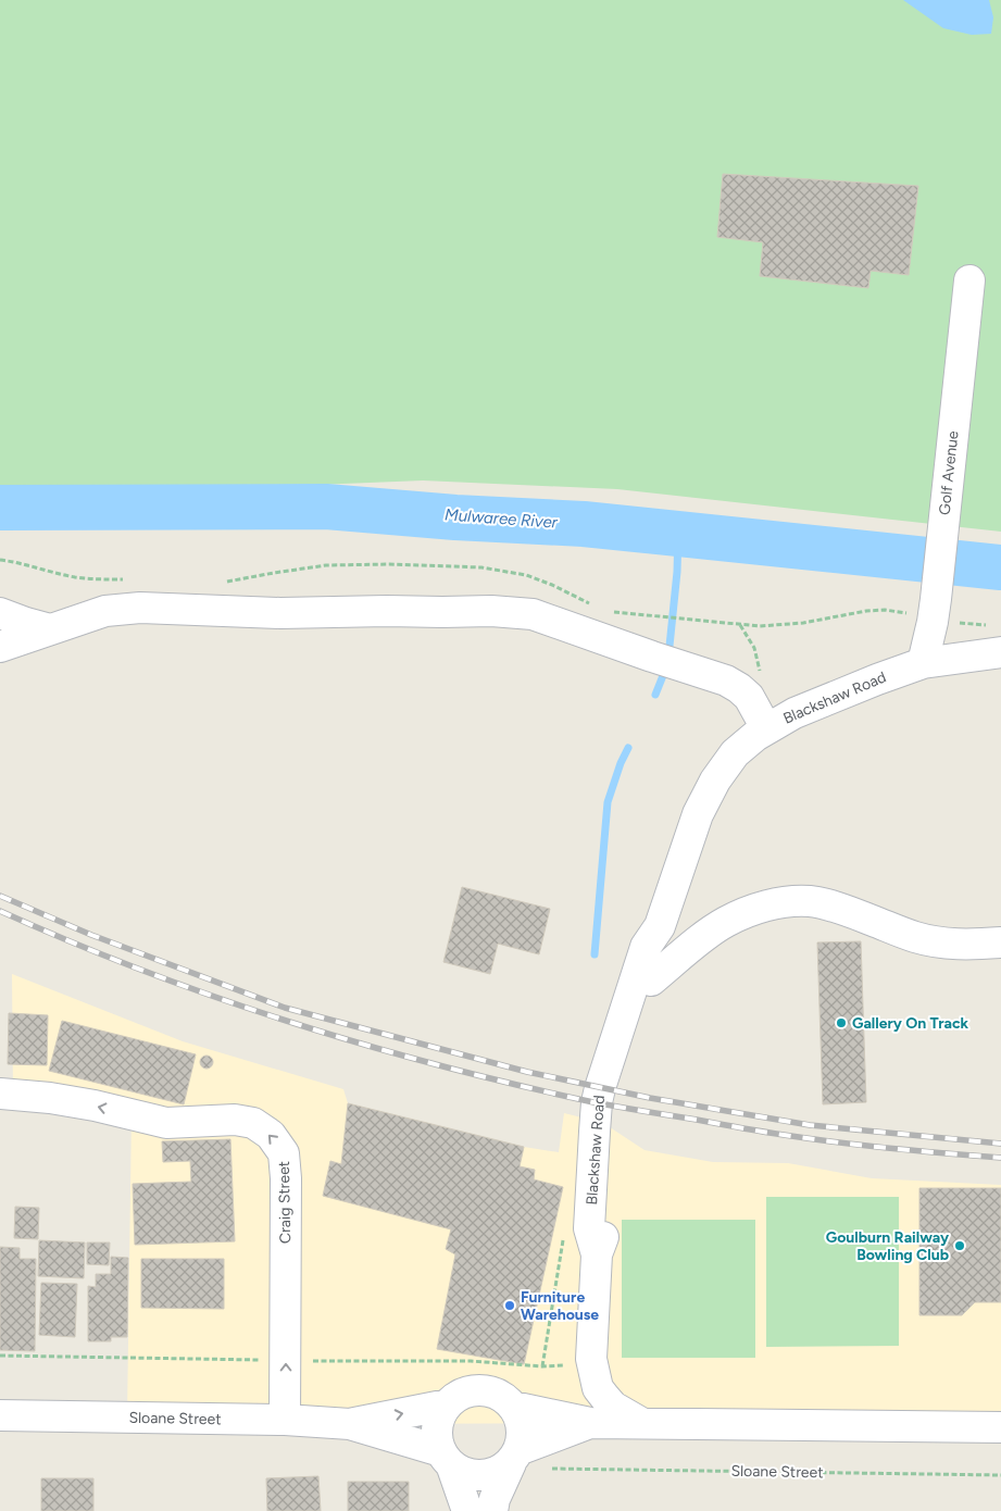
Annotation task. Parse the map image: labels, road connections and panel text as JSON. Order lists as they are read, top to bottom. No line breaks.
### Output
{"streets":{"street":["Golf Avenue","Blackshaw Road","Craig Street","Sloane Street"]},"crossings":[["Golf Avenue","Blackshaw Road"],["Craig Street","Sloane Street"]],"water":["Mulwaree River"],"places":["Gallery On Track","Goulburn Railway Bowling Club","Furniture Warehouse"]}
